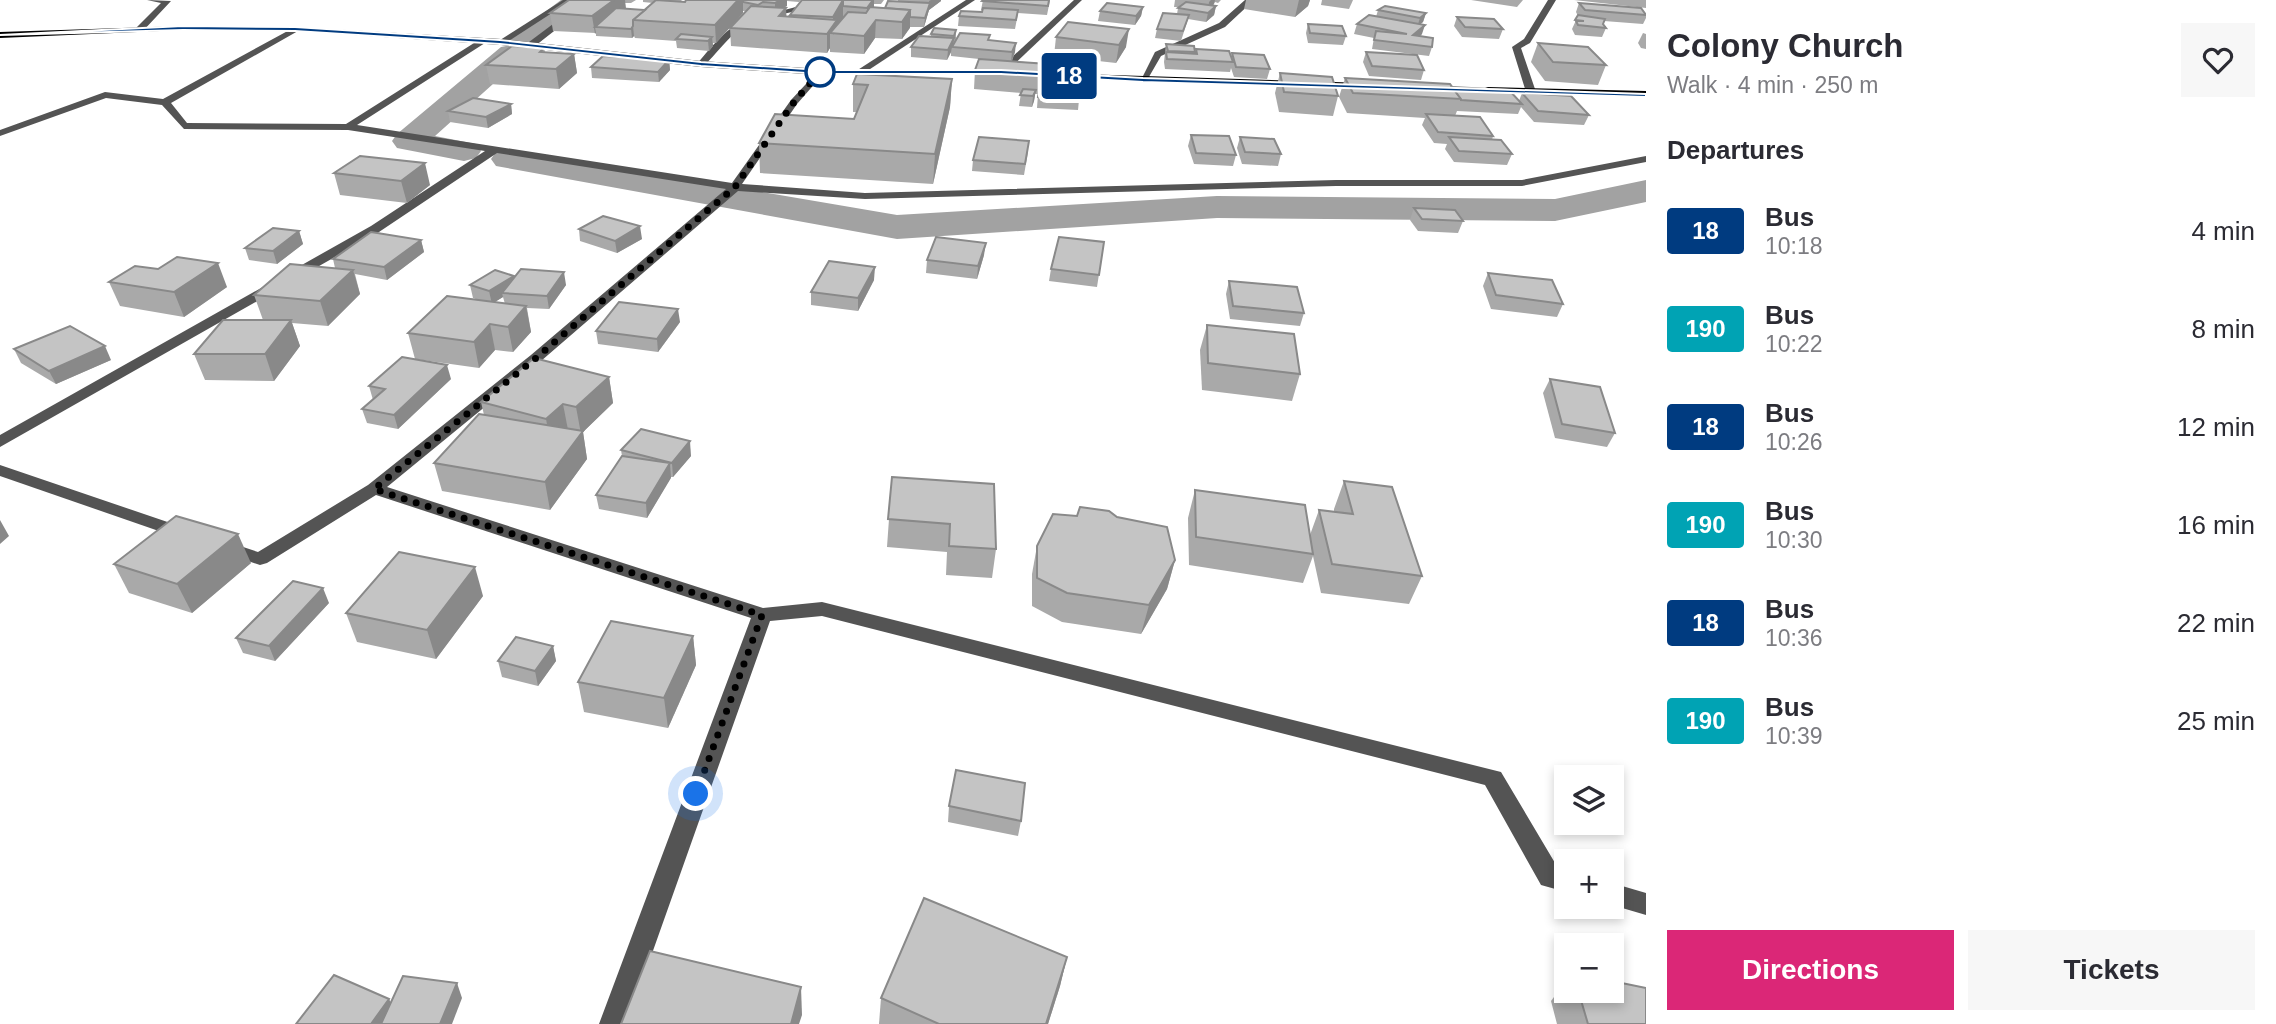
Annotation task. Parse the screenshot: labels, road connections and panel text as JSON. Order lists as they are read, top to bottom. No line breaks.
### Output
{"lines":["bus line 18"],"page":{"on_map":"18","heading":[["Colony Church","Walk · 4 min · 250 m"],"Departures"],"list":[{"mark":"18","name":"Bus","note":"10:18","value":"4 min"},{"mark":"190","name":"Bus","note":"10:22","value":"8 min"},{"mark":"18","name":"Bus","note":"10:26","value":"12 min"},{"mark":"190","name":"Bus","note":"10:30","value":"16 min"},{"mark":"18","name":"Bus","note":"10:36","value":"22 min"},{"mark":"190","name":"Bus","note":"10:39","value":"25 min"}],"map_buttons":["+","−"],"buttons":["Directions","Tickets"]}}
